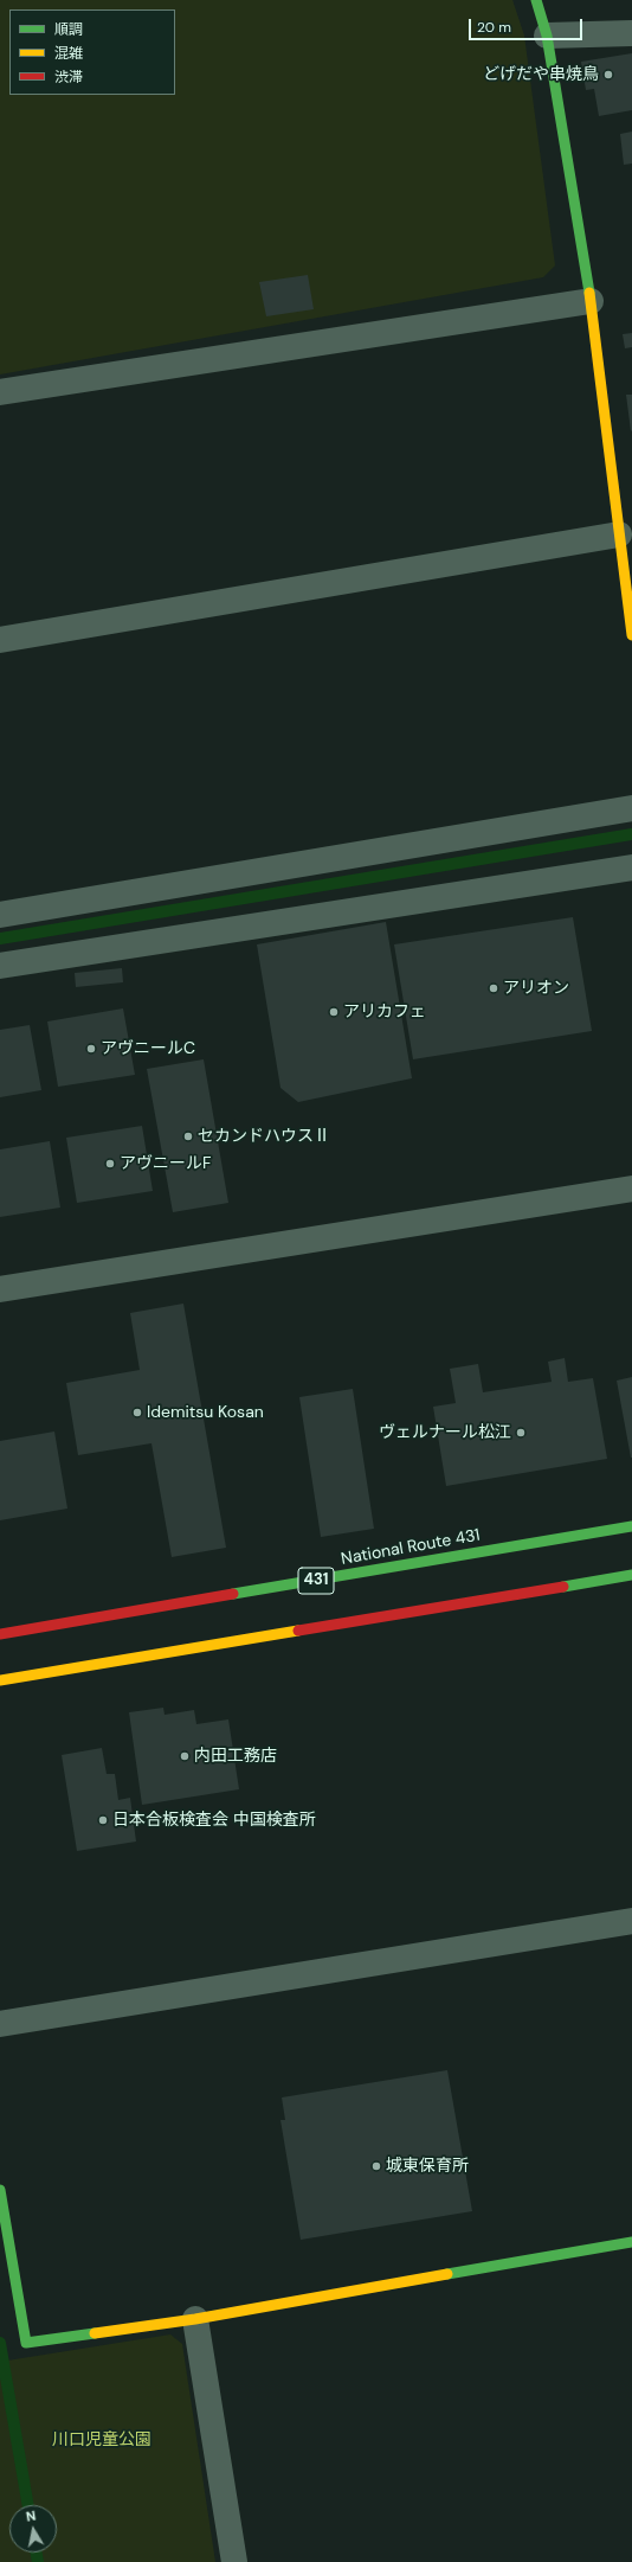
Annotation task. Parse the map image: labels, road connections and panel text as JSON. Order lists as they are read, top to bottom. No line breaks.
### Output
{"streets":{"main road":["National Route 431","431"]},"parks":["川口児童公園"],"places":["どげだや串焼鳥","アリオン","アリカフェ","アヴニールC","セカンドハウスⅡ","アヴニールF","Idemitsu Kosan","ヴェルナール松江","内田工務店","日本合板検査会 中国検査所","城東保育所"],"legend":["順調","混雑","渋滞"],"scale_bar":"20 m","north":"top"}
